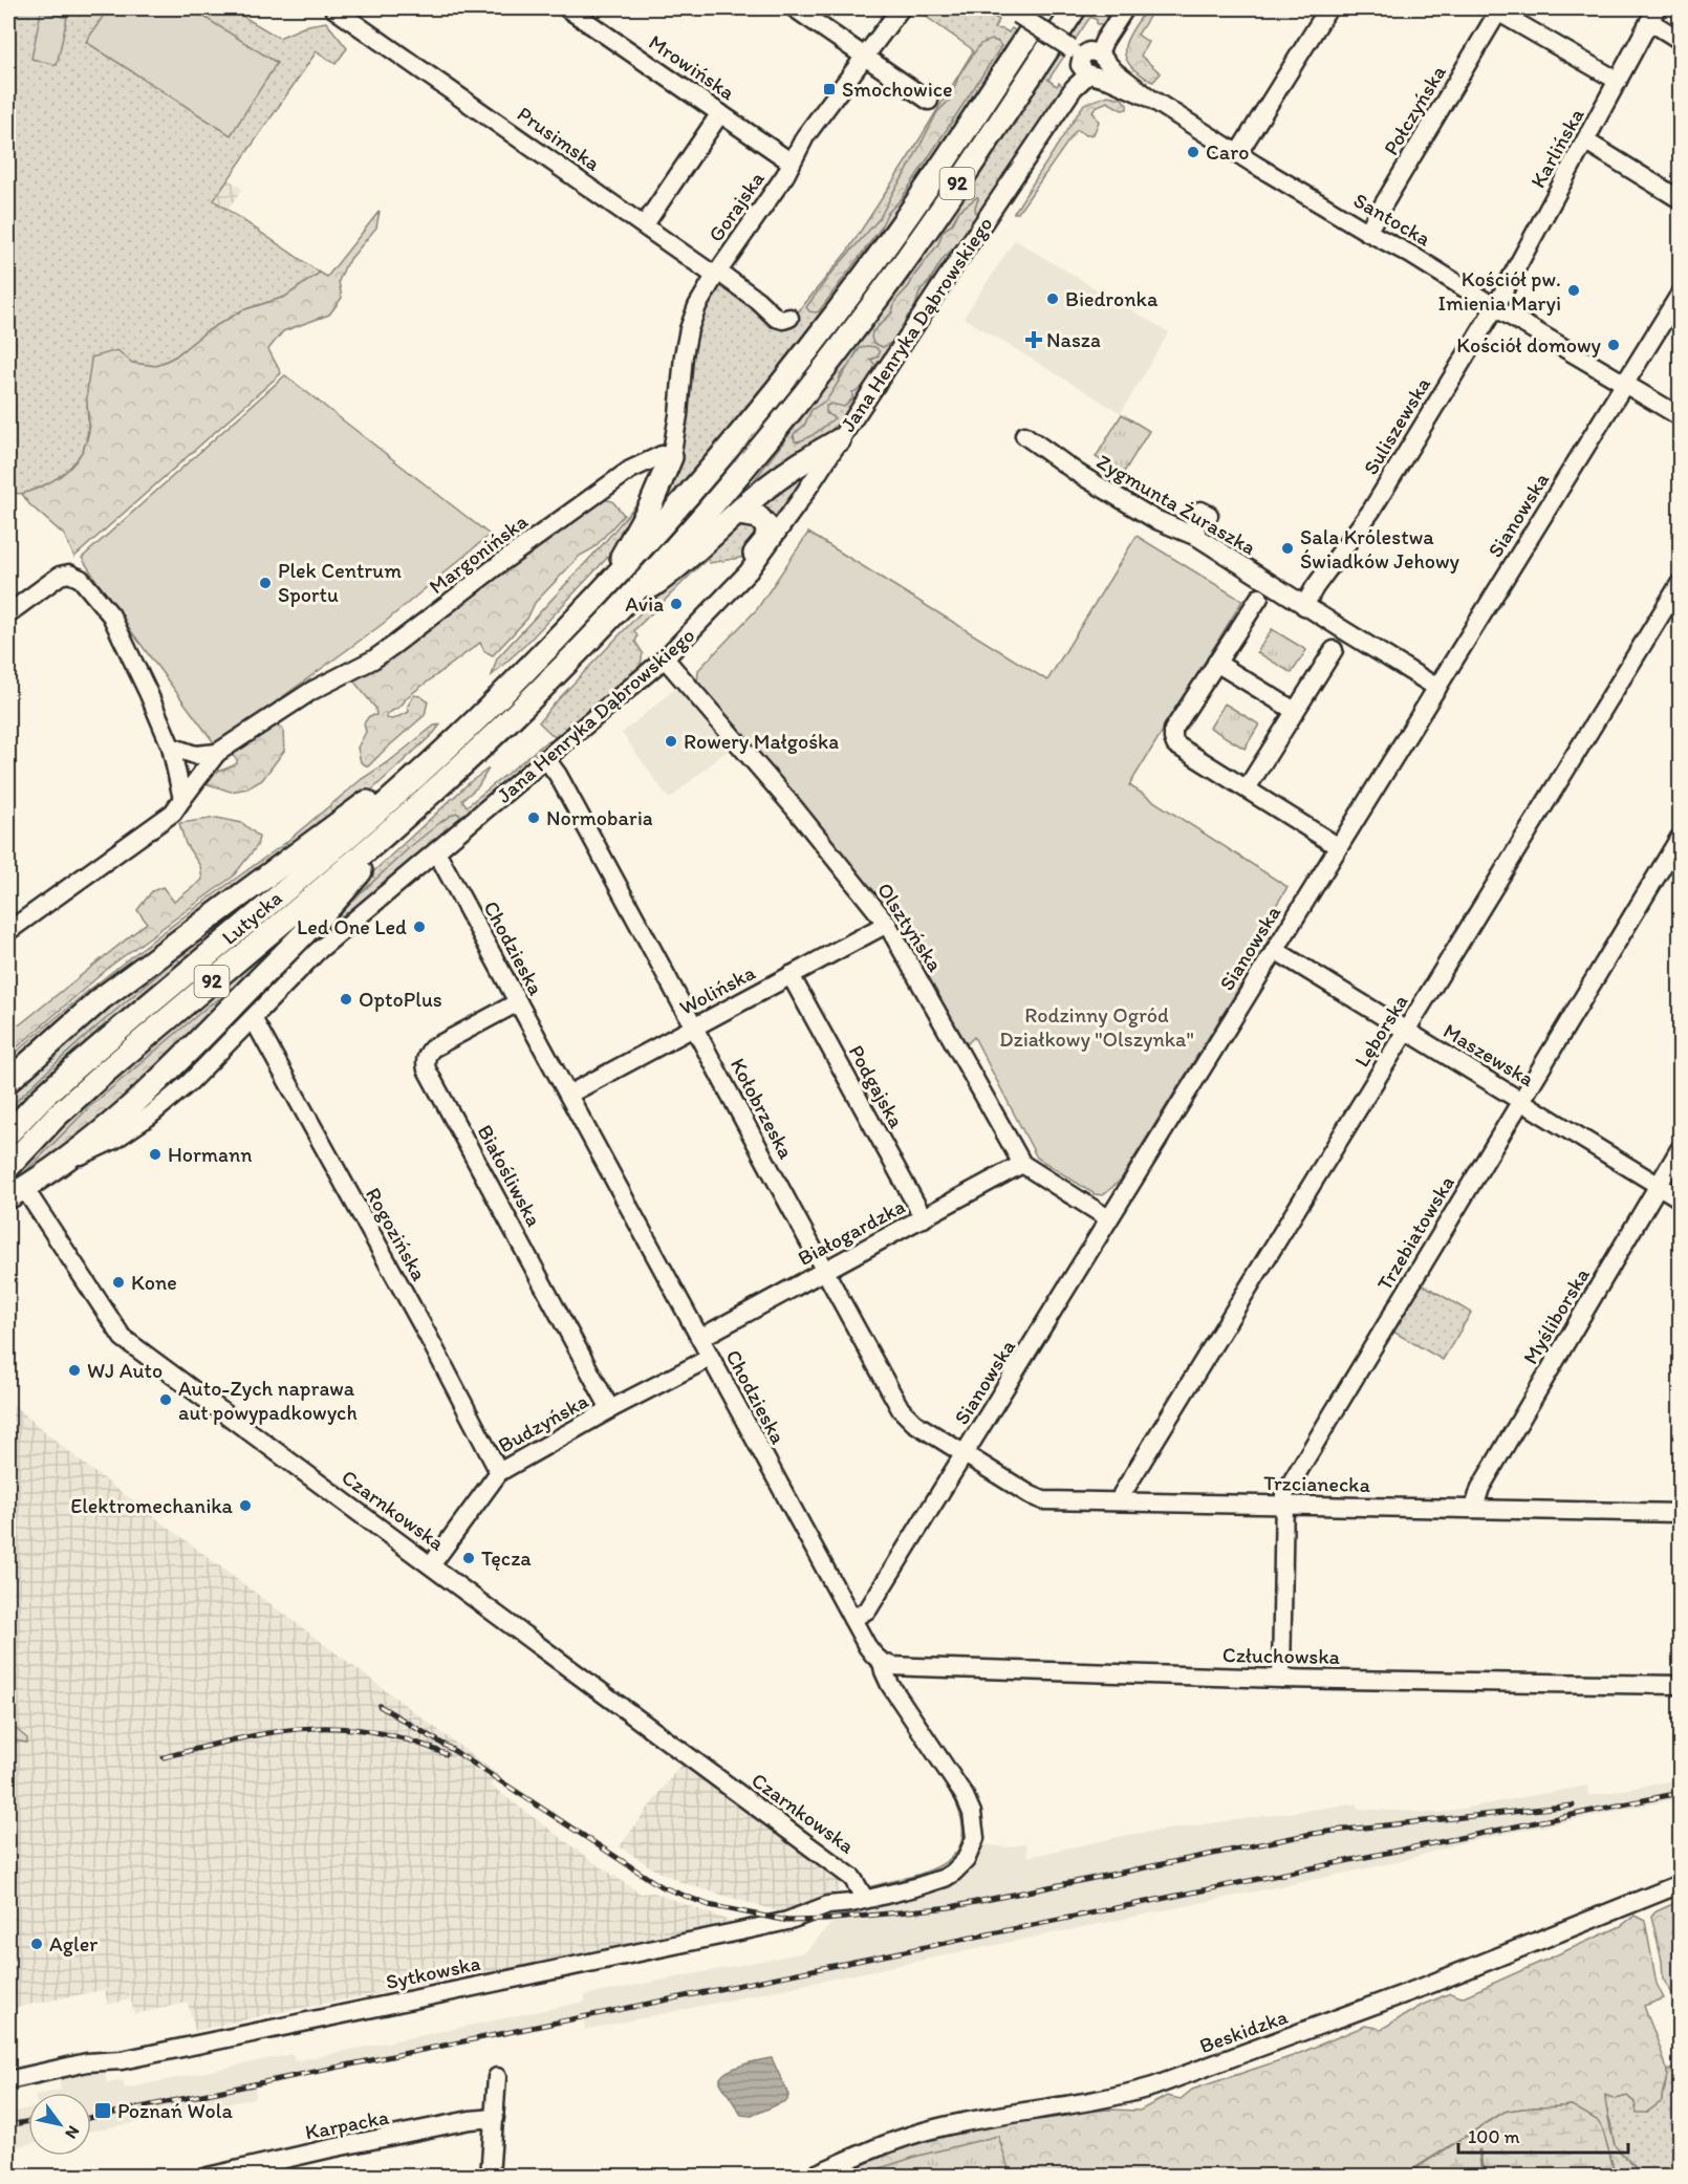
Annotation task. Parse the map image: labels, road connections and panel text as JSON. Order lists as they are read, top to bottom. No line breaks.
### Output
{"streets":{"main road":["92","Lutycka"],"street":["Mrowińska","Połczyńska","Prusimska","Karlińska","Gorajska","Santocka","Jana Henryka Dąbrowskiego","Suliszewska","Zygmunta Żuraszka","Sianowska","Margonińska","Olsztyńska","Chodzieska","Wolińska","Lęborska","Maszewska","Podgajska","Kołobrzeska","Białośliwska","Białogardzka","Trzebiatowska","Rogozińska","Myśliborska","Budzyńska","Trzcianecka","Czarnkowska","Człuchowska","Sytkowska","Beskidzka","Karpacka"]},"crossings":[["Mrowińska","Gorajska"],["Połczyńska","Santocka"],["Prusimska","Gorajska"],["Karlińska","Santocka"],["Karlińska","Suliszewska"],["92","Lutycka"],["Gorajska","Margonińska"],["Santocka","Jana Henryka Dąbrowskiego"],["Santocka","Suliszewska"],["Santocka","Sianowska"],["Jana Henryka Dąbrowskiego","Olsztyńska"],["Jana Henryka Dąbrowskiego","Chodzieska"],["Jana Henryka Dąbrowskiego","Kołobrzeska"],["Jana Henryka Dąbrowskiego","Rogozińska"],["Suliszewska","Zygmunta Żuraszka"],["Zygmunta Żuraszka","Sianowska"],["Sianowska","Olsztyńska"],["Sianowska","Chodzieska"],["Sianowska","Maszewska"],["Sianowska","Kołobrzeska"],["Sianowska","Trzcianecka"],["Olsztyńska","Wolińska"],["Olsztyńska","Białogardzka"],["Chodzieska","Wolińska"],["Chodzieska","Białośliwska"],["Chodzieska","Białogardzka"],["Chodzieska","Budzyńska"],["Chodzieska","Czarnkowska"],["Chodzieska","Człuchowska"],["Chodzieska","Sytkowska"],["Wolińska","Podgajska"],["Wolińska","Kołobrzeska"],["Lęborska","Maszewska"],["Lęborska","Trzcianecka"],["Maszewska","Trzebiatowska"],["Maszewska","Myśliborska"],["Podgajska","Białogardzka"],["Kołobrzeska","Białogardzka"],["Kołobrzeska","Trzcianecka"],["Białośliwska","Budzyńska"],["Trzebiatowska","Trzcianecka"],["Trzebiatowska","Człuchowska"],["Rogozińska","Budzyńska"],["Myśliborska","Trzcianecka"],["Budzyńska","Czarnkowska"],["Czarnkowska","Sytkowska"]],"parks":["Rodzinny Ogród Działkowy \"Olszynka\""],"places":{"transit":["Smochowice","Poznań Wola"],"other":["Caro","Kościół pw. Imienia Maryi","Biedronka","Kościół domowy","Sala Królestwa Świadków Jehowy","Plek Centrum Sportu","Avia","Rowery Małgośka","Normobaria","Led One Led","OptoPlus","Hormann","Kone","WJ Auto","Auto-Zych naprawa aut powypadkowych","Elektromechanika","Tęcza","Agler"],"health":["Nasza"]},"scale_bar":"100 m","north":"bottom right"}
